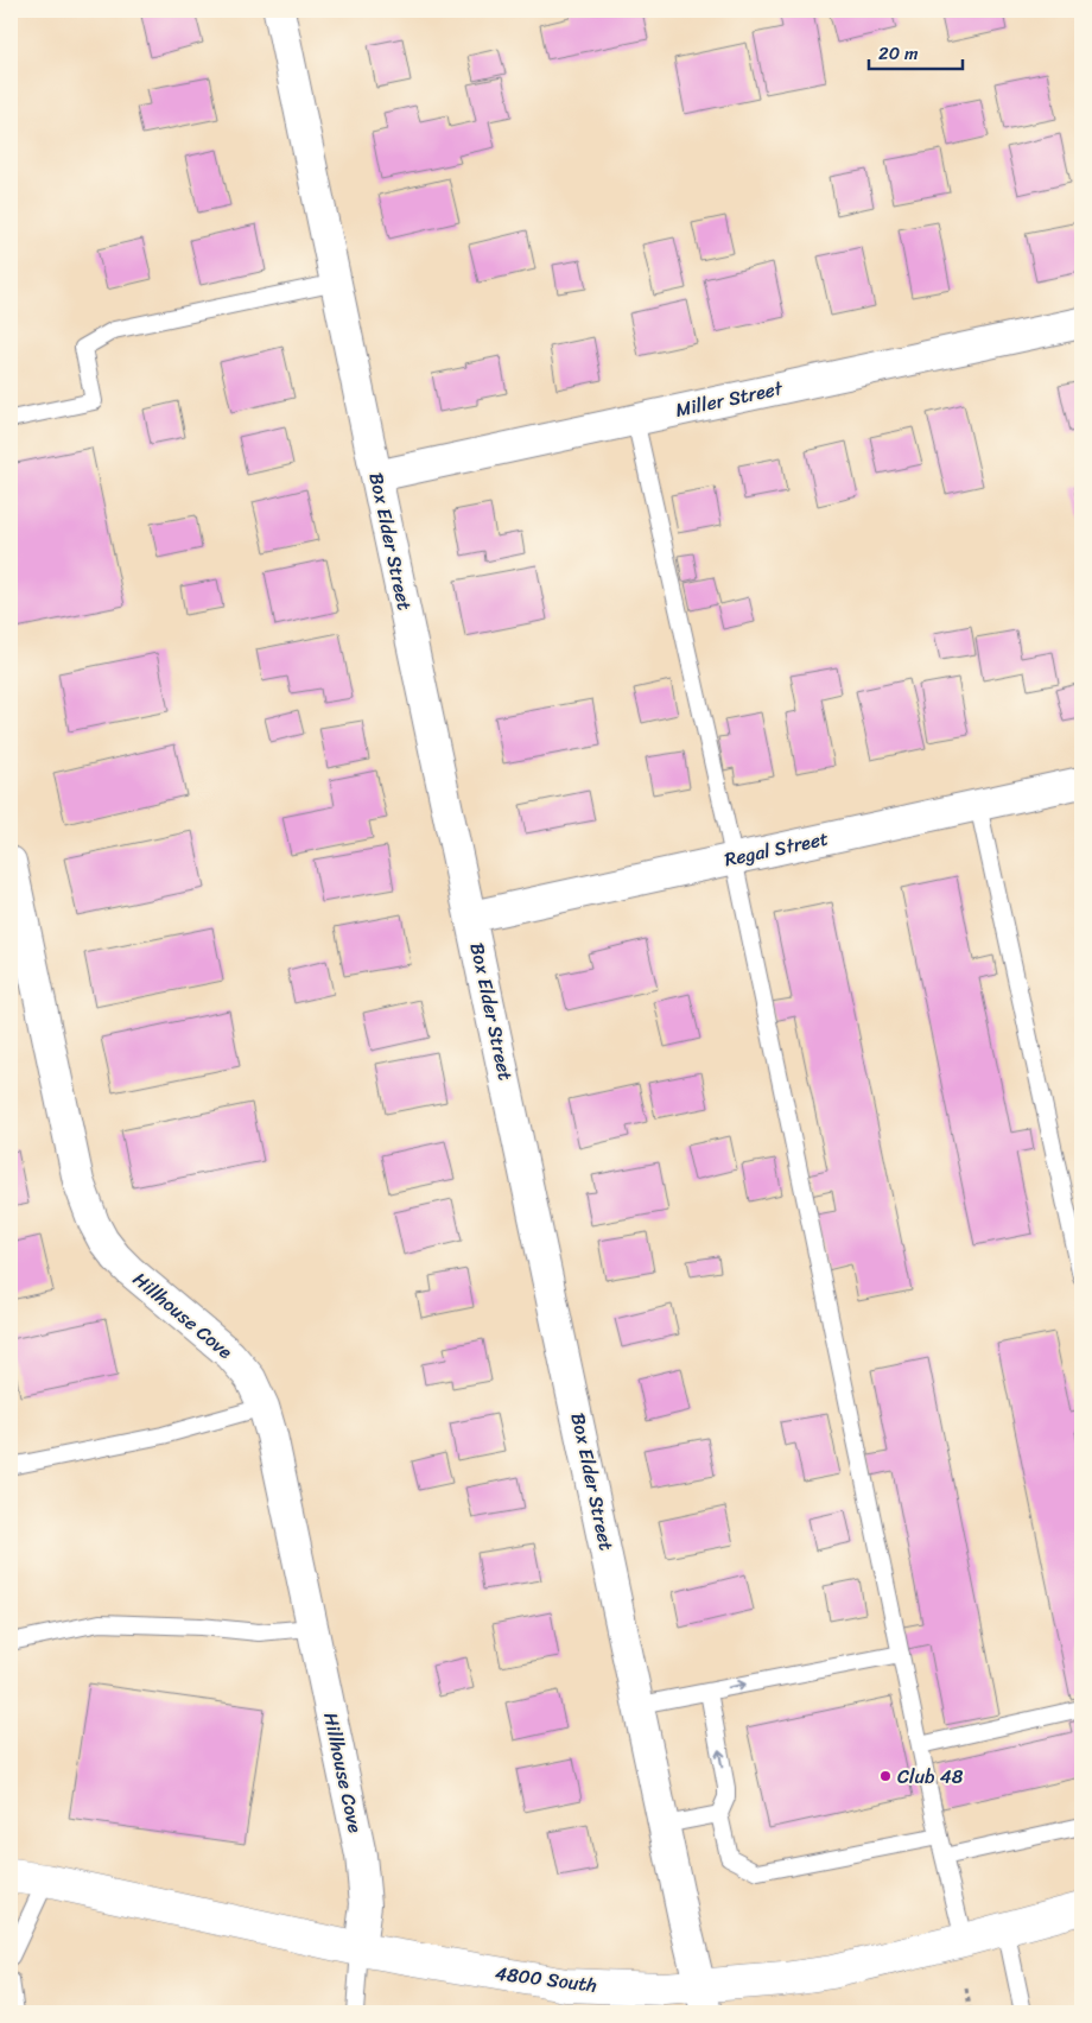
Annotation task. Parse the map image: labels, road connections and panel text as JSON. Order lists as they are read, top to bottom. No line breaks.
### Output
{"streets":{"street":["Miller Street","Box Elder Street","Regal Street","Hillhouse Cove","4800 South"]},"crossings":[["Miller Street","Box Elder Street"],["Box Elder Street","Regal Street"],["Box Elder Street","4800 South"],["Hillhouse Cove","4800 South"]],"places":["Club 48"],"scale_bar":"20 m"}
